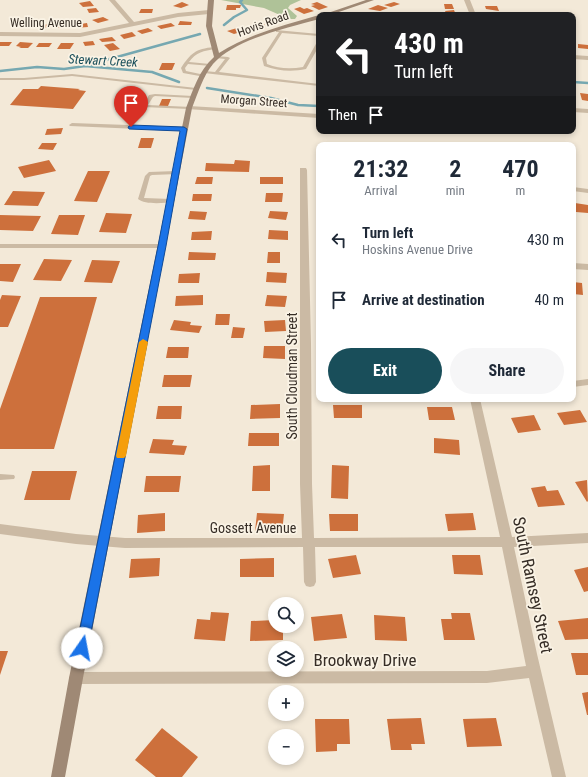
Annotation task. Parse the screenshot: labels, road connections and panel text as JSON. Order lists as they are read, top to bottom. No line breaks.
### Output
{"streets":{"street":["Welling Avenue","Hovis Road","Morgan Street","South Cloudman Street","Gossett Avenue","South Ramsey Street","Brookway Drive"]},"crossings":[["South Cloudman Street","Gossett Avenue"],["Gossett Avenue","South Ramsey Street"],["South Ramsey Street","Brookway Drive"]],"water":["Stewart Creek"],"page":{"turn":["430 m","Turn left"],"then":"Then","eta":["21:32","Arrival","2","min","470","m"],"list":[{"name":"Turn left","note":"Hoskins Avenue Drive","value":"430 m"},{"name":"Arrive at destination","value":"40 m"}],"buttons":["Exit","Share"],"map_buttons":["+","−"]}}
